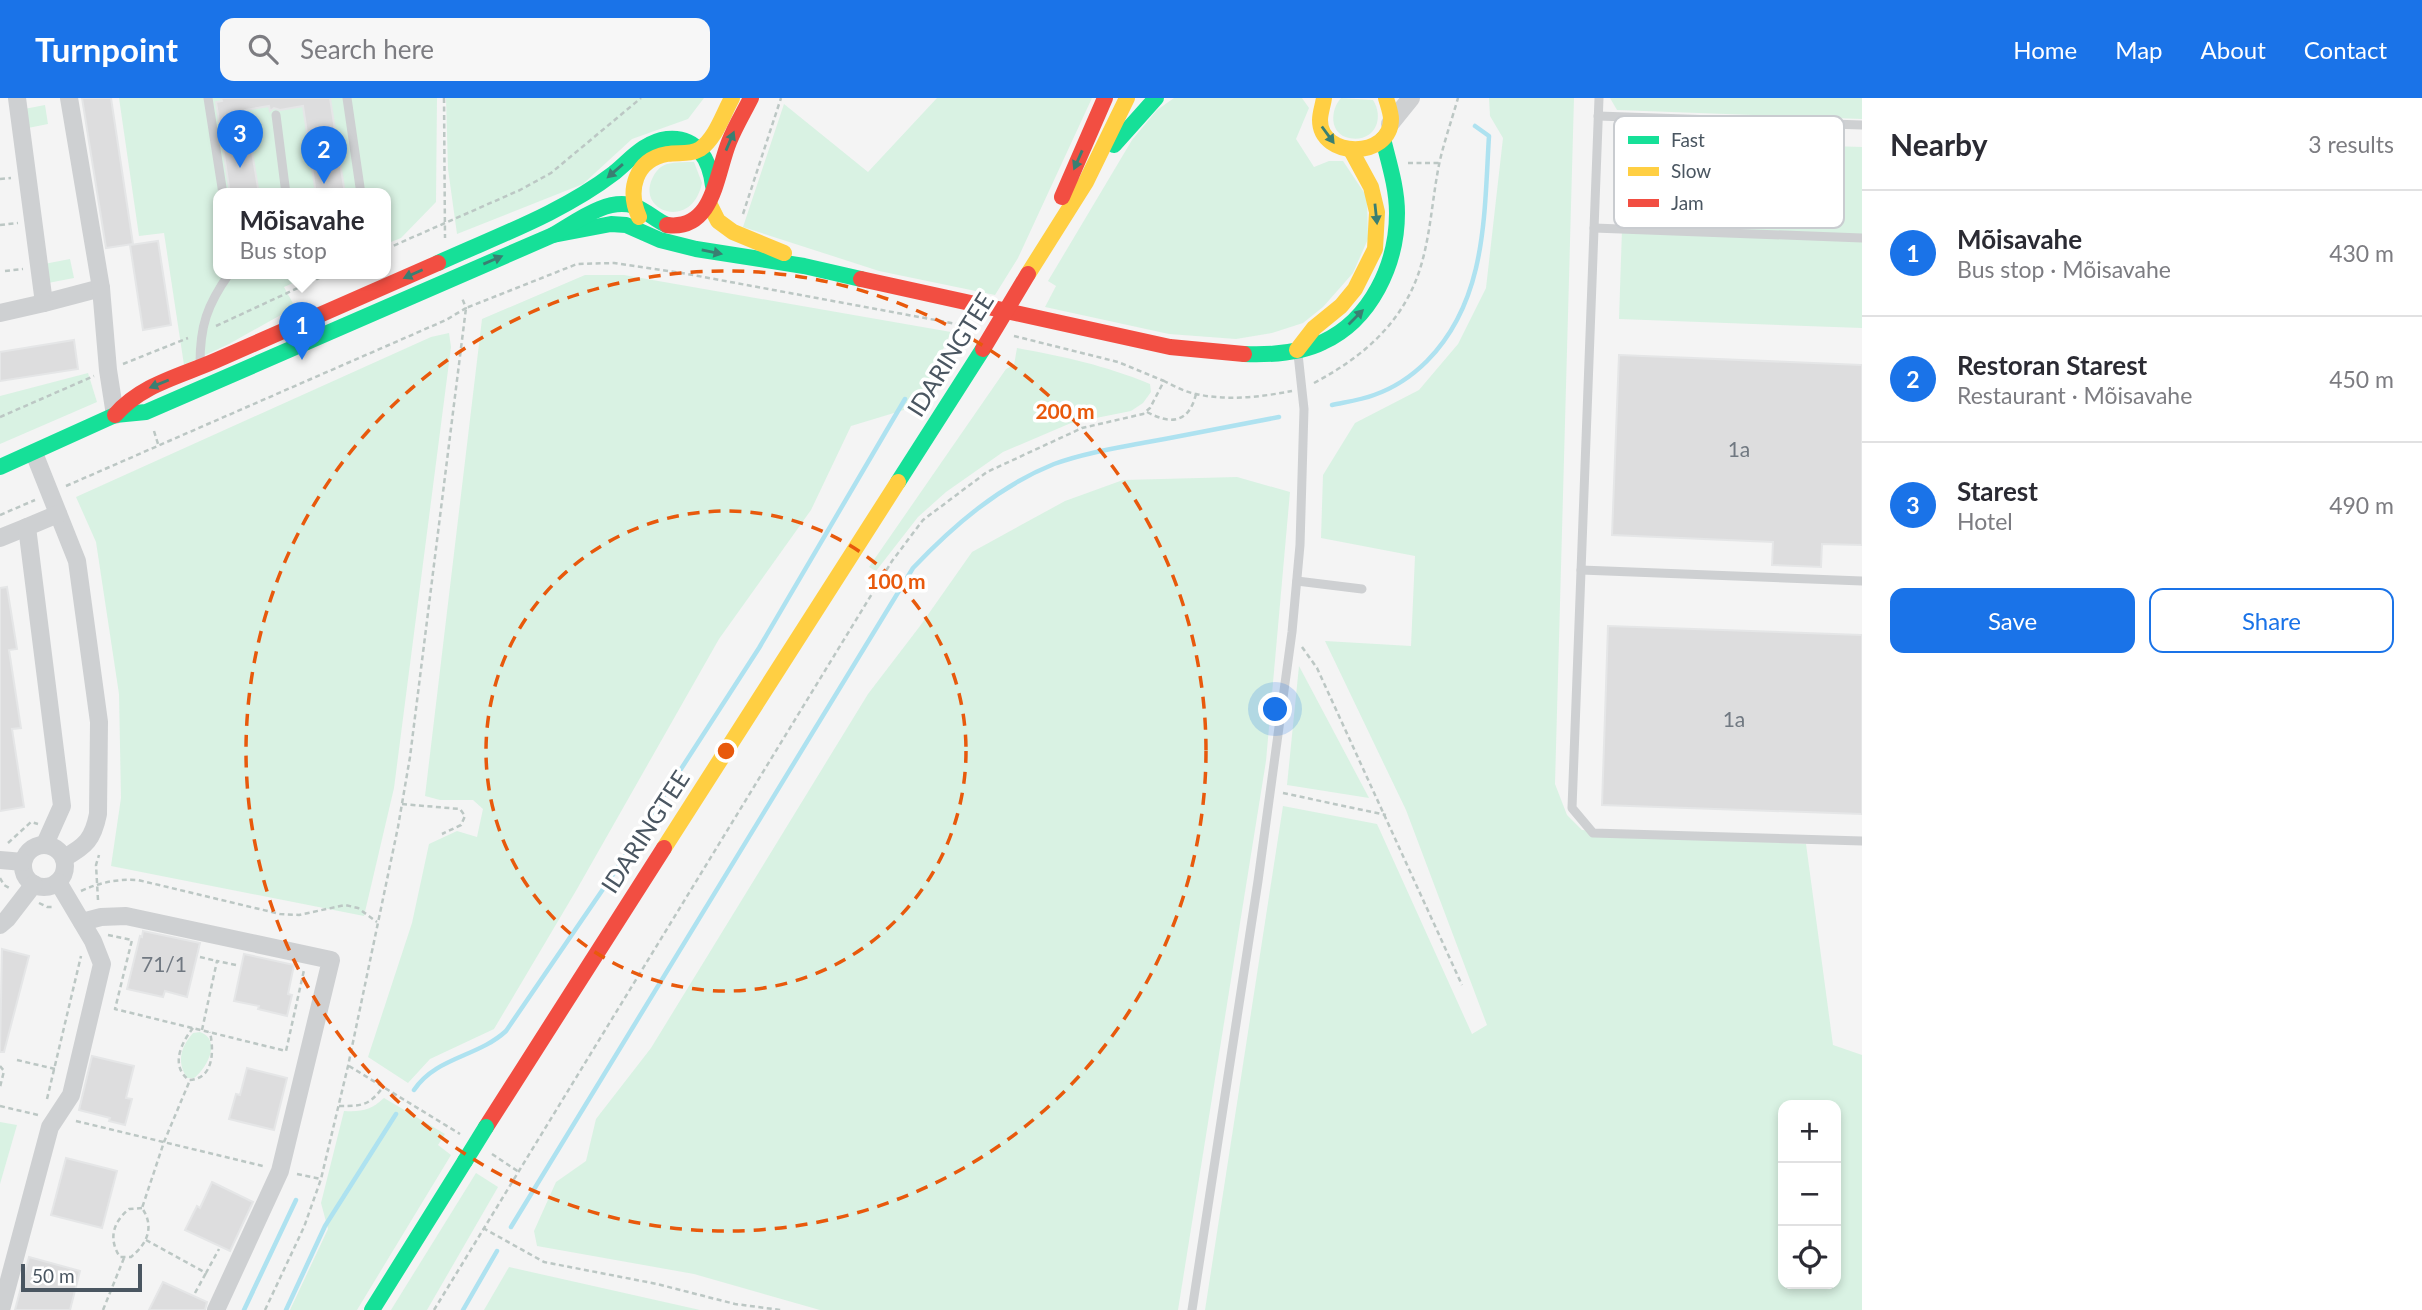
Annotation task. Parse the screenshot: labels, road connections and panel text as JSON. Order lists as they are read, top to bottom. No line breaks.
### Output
{"streets":{"street":["IDARINGTEE"]},"house_numbers":["1a","1a","71/1"],"legend":["Fast","Slow","Jam"],"scale_bar":"50 m","page":{"header":"Turnpoint","search":"Search here","nav":["Home","Map","About","Contact"],"heading":["Nearby","3 results"],"pins":["3","2","1"],"popup":["Mõisavahe","Bus stop"],"list":[{"mark":"1","name":"Mõisavahe","note":"Bus stop · Mõisavahe","value":"430 m"},{"mark":"2","name":"Restoran Starest","note":"Restaurant · Mõisavahe","value":"450 m"},{"mark":"3","name":"Starest","note":"Hotel","value":"490 m"}],"buttons":["Save","Share"],"map_buttons":["+","−"],"scale":"50 m"},"rings":["200 m","100 m"]}
